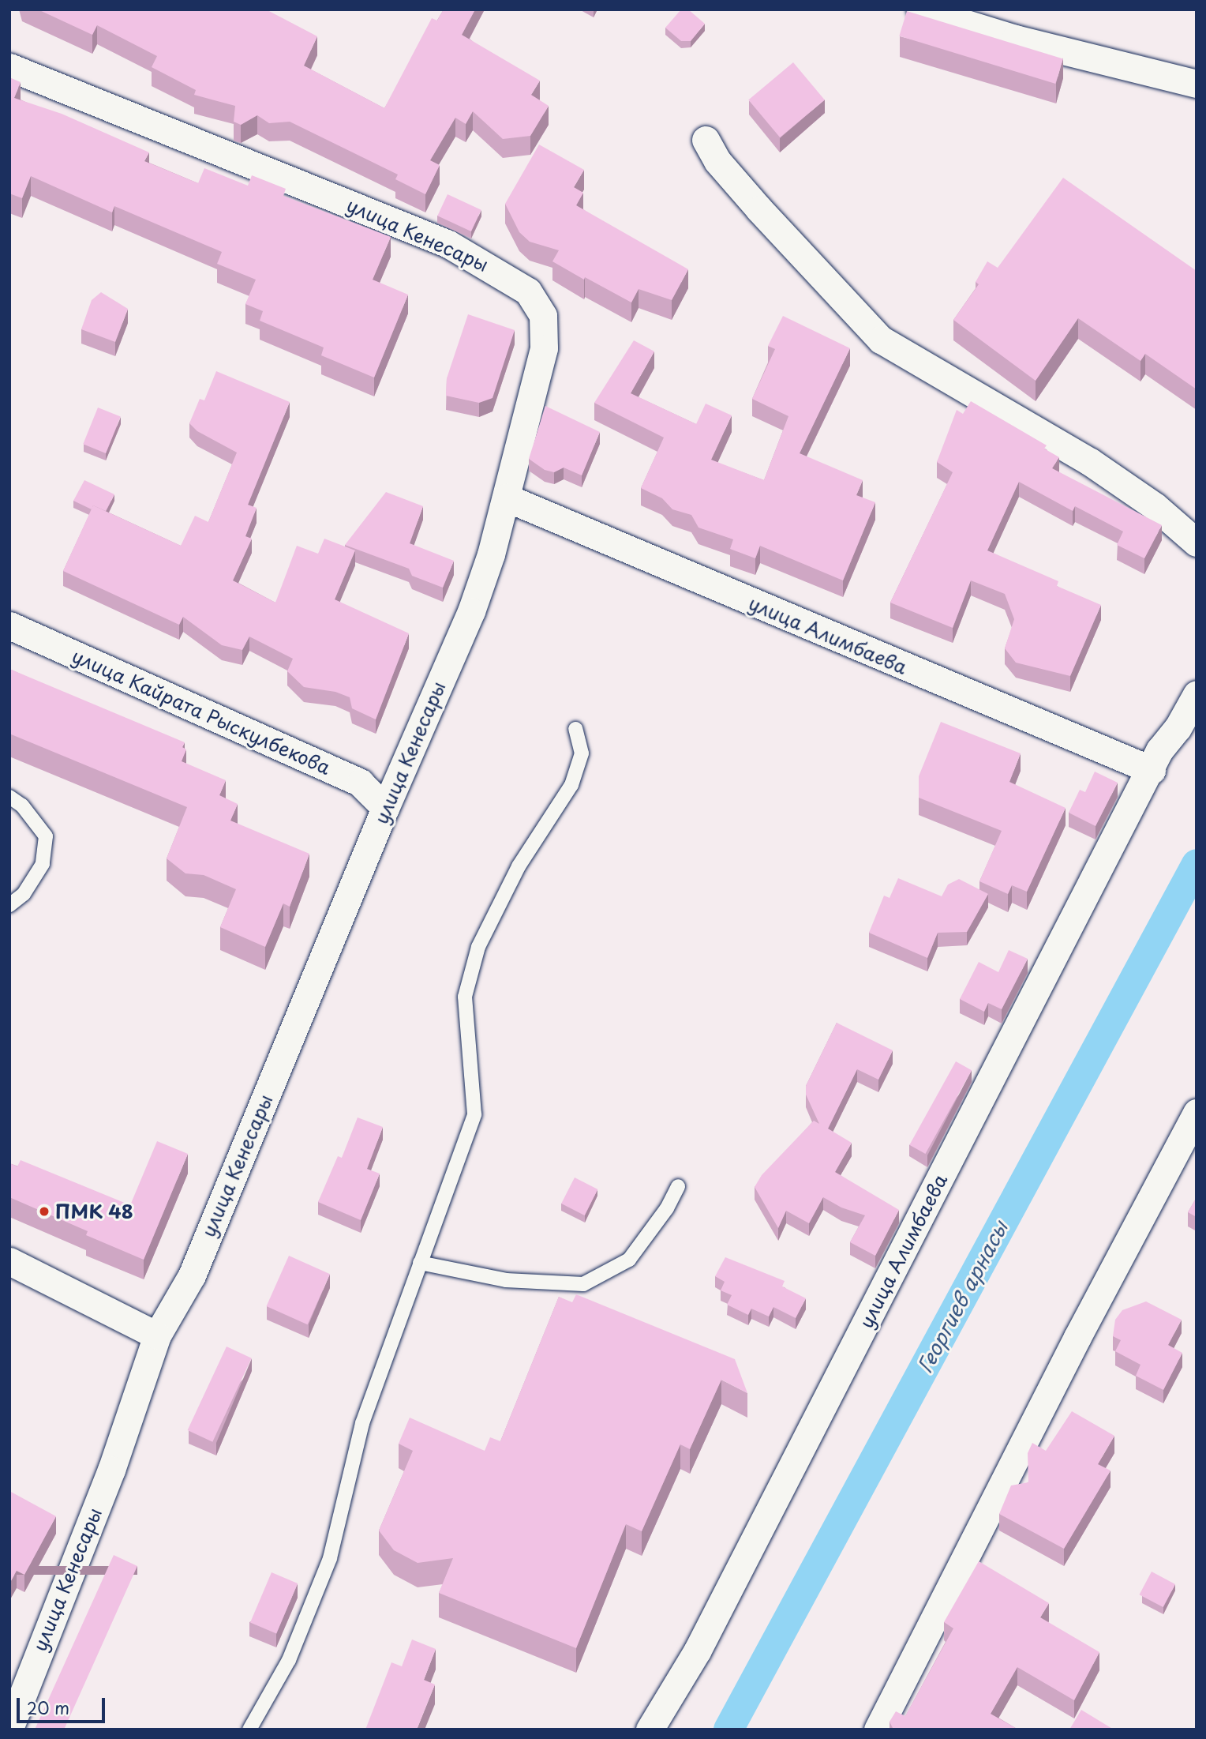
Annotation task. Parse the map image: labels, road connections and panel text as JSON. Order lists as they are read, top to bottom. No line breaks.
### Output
{"streets":{"street":["улица Кенесары","улица Алимбаева","улица Кайрата Рыскулбекова"]},"crossings":[["улица Кенесары","улица Алимбаева"],["улица Кенесары","улица Кайрата Рыскулбекова"]],"water":["Георгиев арнасы"],"places":["ПМК 48"],"scale_bar":"20 m"}
